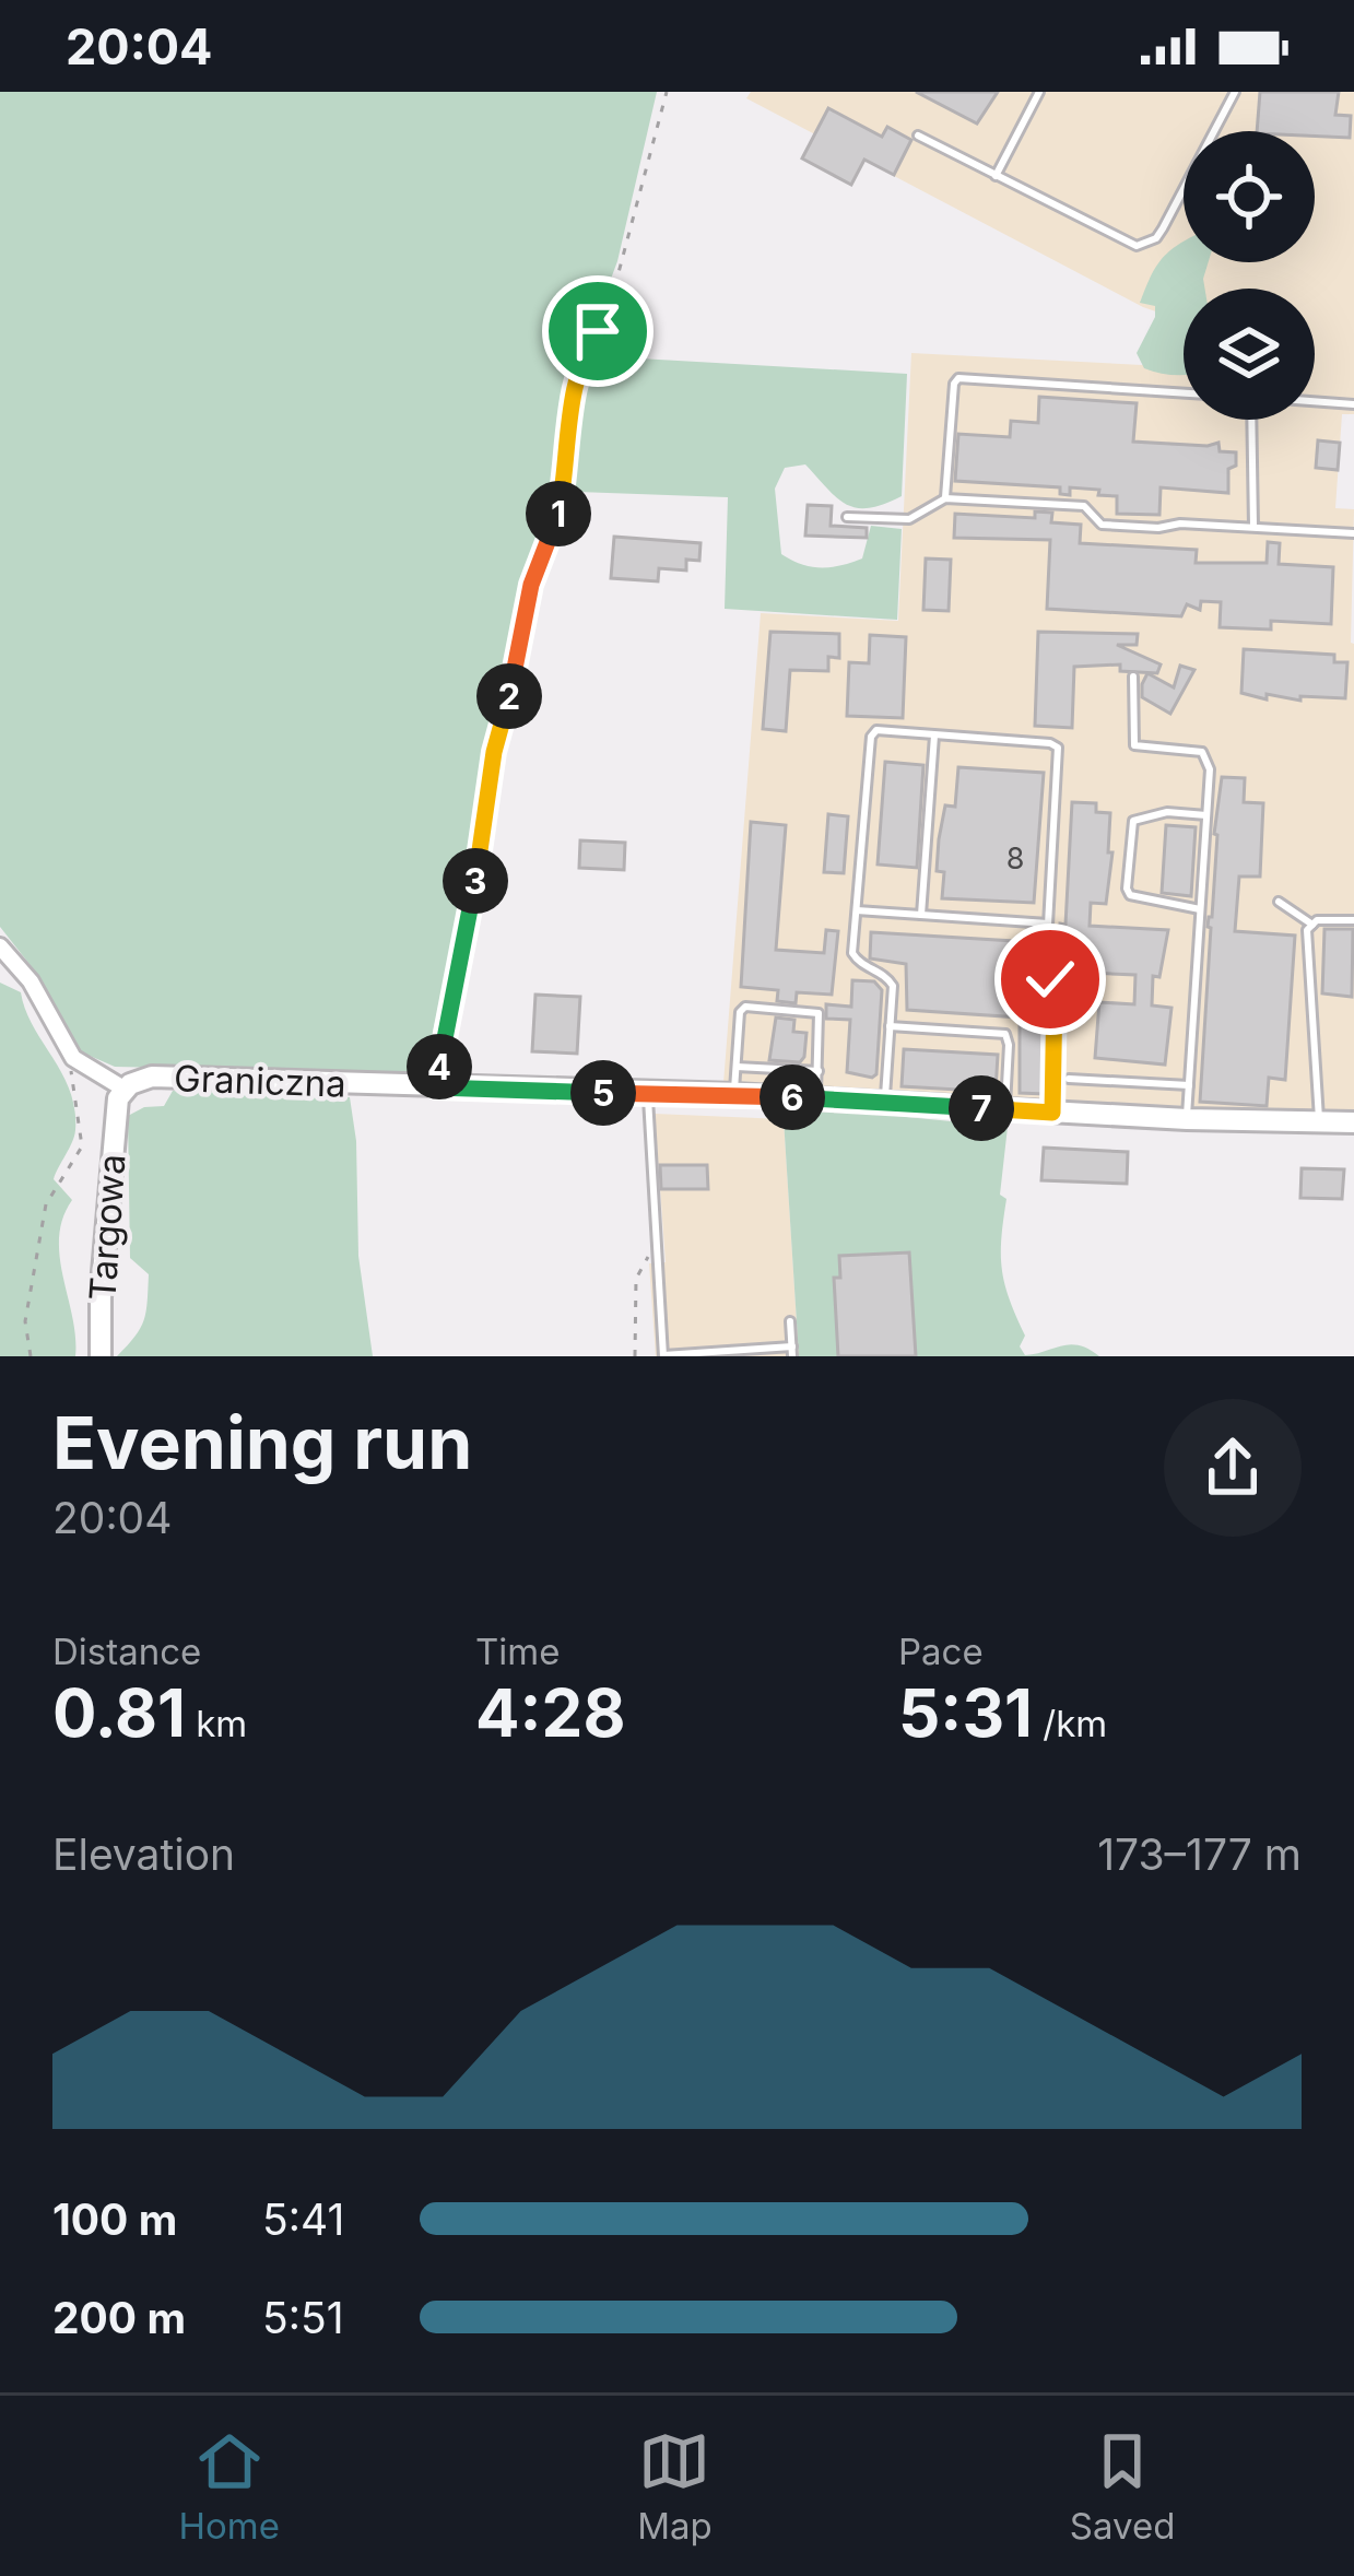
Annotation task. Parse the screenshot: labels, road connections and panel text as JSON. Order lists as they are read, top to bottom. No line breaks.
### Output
{"streets":{"street":["Graniczna","Targowa"]},"crossings":[["Graniczna","Targowa"]],"house_numbers":["8"],"page":{"status":"20:04","pins":["1","2","3","4","5","6","7"],"heading":["Evening run","20:04"],"stats":[["Distance","0.81 km"],["Time","4:28"],["Pace","5:31 /km"]],"chart":["Elevation","173–177 m"],"list":[{"name":"100 m","note":"5:41"},{"name":"200 m","note":"5:51"}],"tabs":["Home","Map","Saved"]}}
